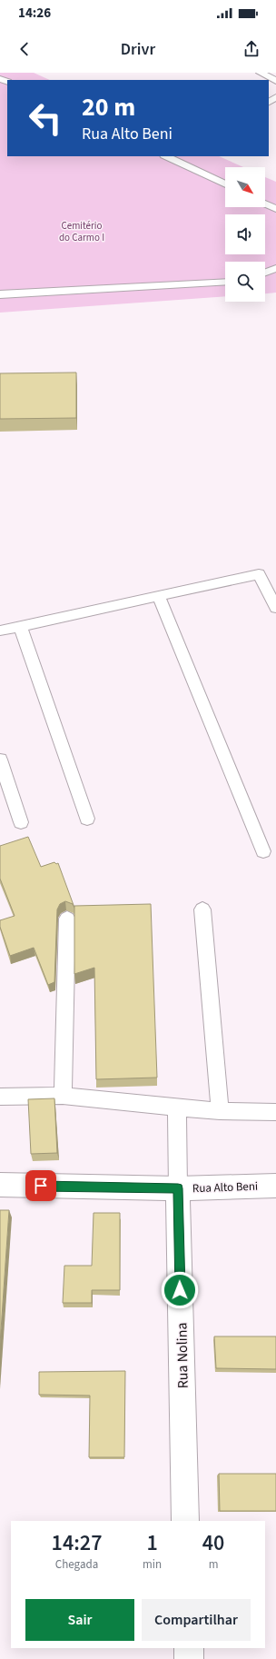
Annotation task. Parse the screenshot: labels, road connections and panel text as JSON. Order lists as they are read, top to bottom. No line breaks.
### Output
{"streets":{"street":["Rua Alto Beni","Rua Nolina"]},"crossings":[["Rua Alto Beni","Rua Nolina"]],"parks":["Cemitério do Carmo I"],"north":"bottom right","page":{"status":"14:26","header":"Drivr","turn":["20 m","Rua Alto Beni"],"eta":["14:27","Chegada","1","min","40","m"],"buttons":["Sair","Compartilhar"]}}
